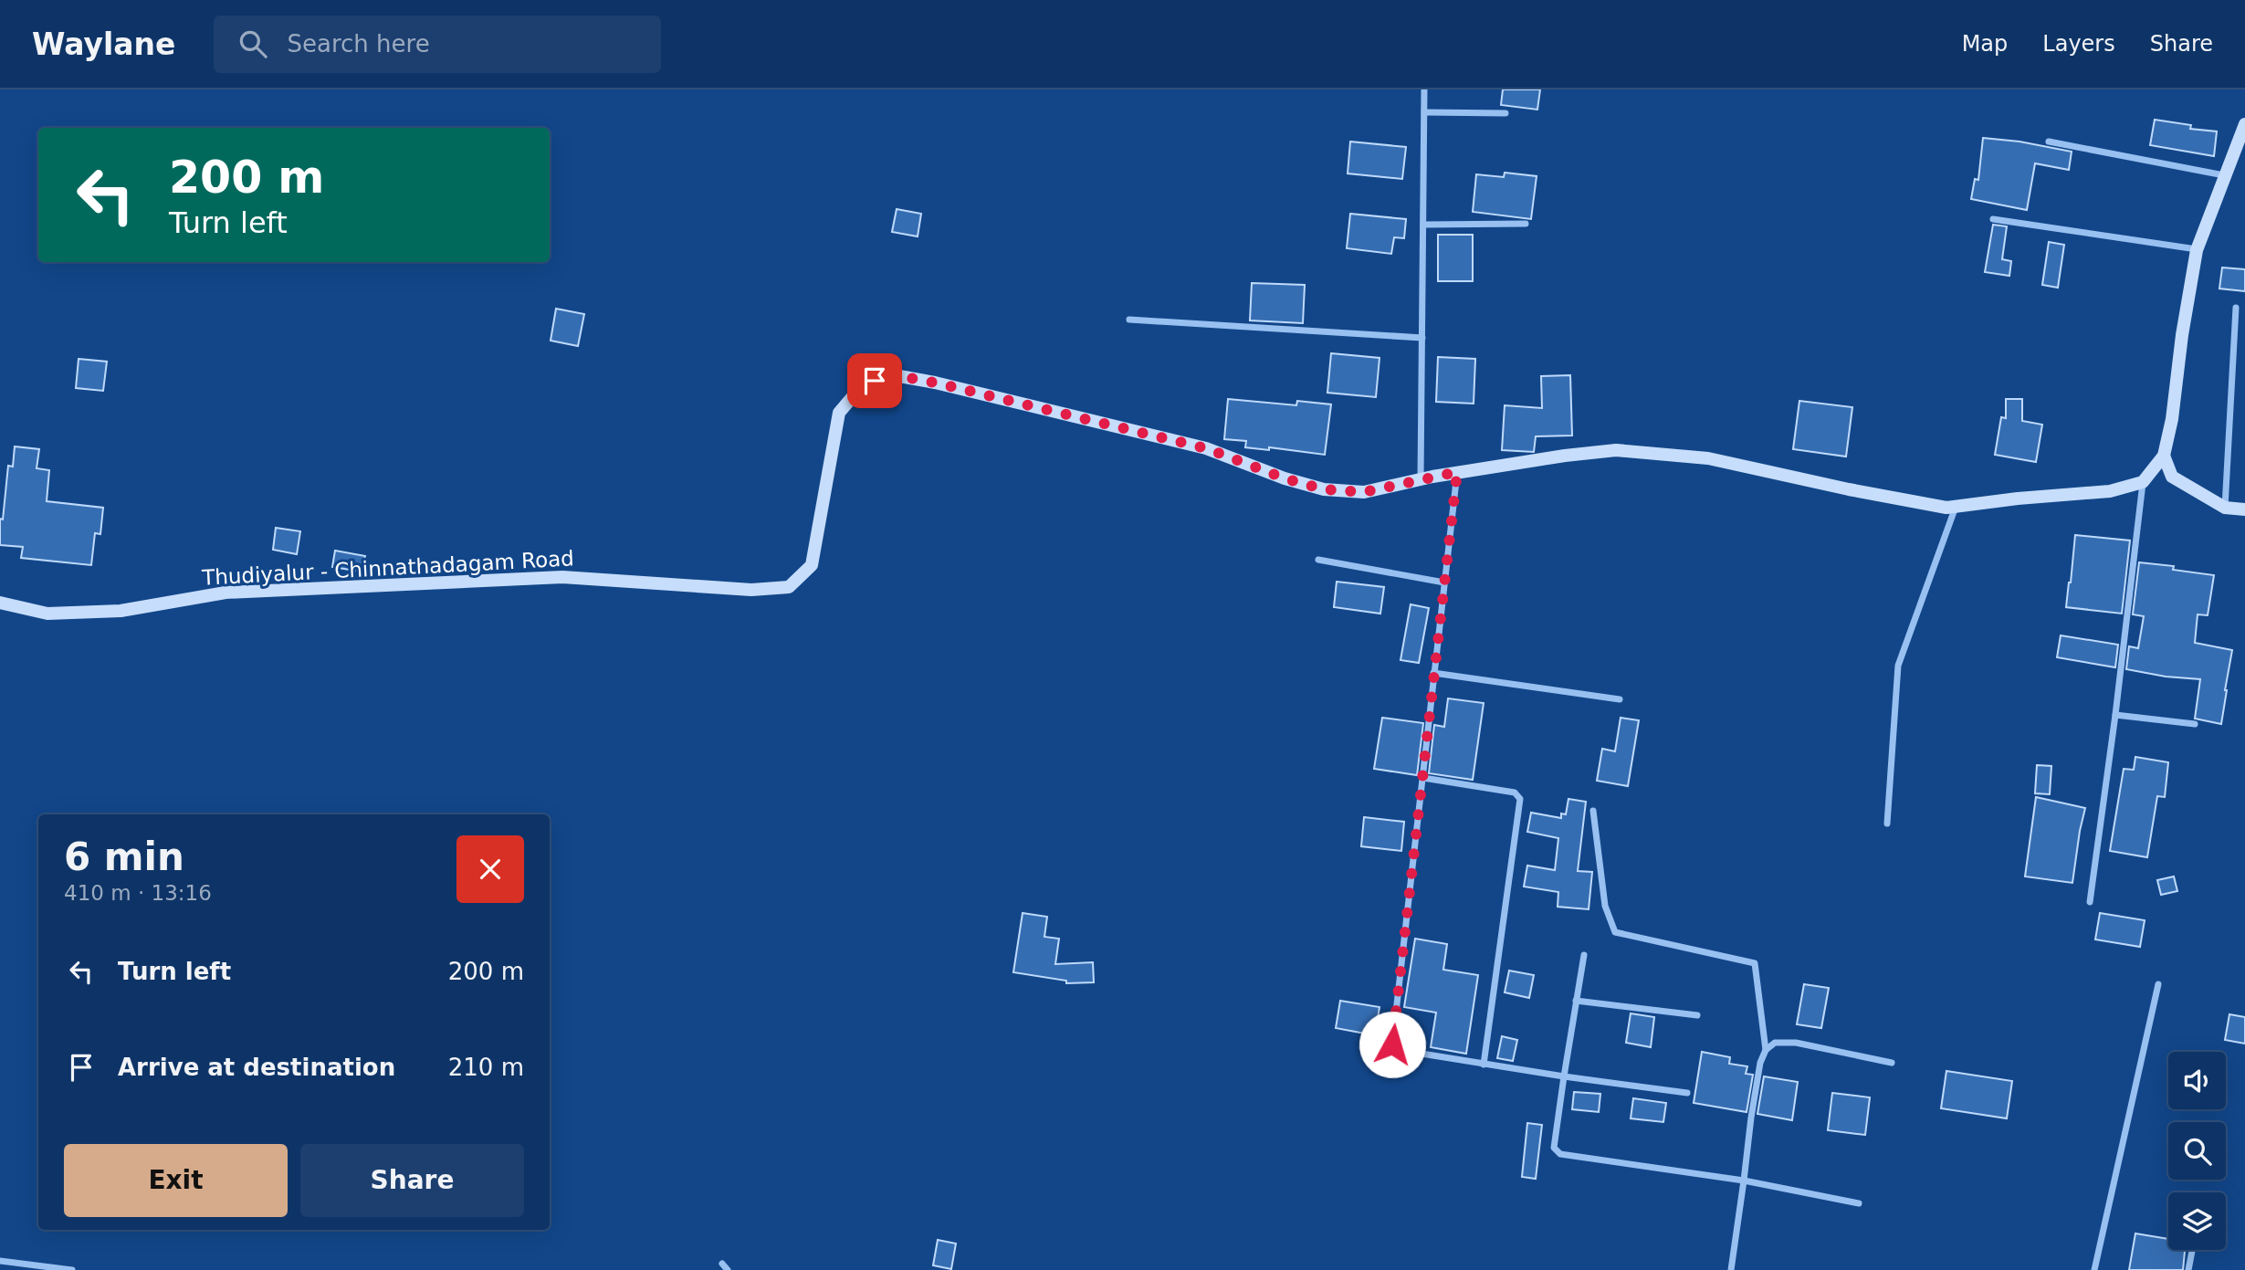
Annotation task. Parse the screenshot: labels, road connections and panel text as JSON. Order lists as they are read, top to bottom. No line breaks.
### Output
{"streets":{"main road":["Thudiyalur - Chinnathadagam Road"]},"page":{"header":"Waylane","search":"Search here","nav":["Map","Layers","Share"],"turn":["200 m","Turn left"],"heading":["6 min","410 m · 13:16"],"list":[{"name":"Turn left","value":"200 m"},{"name":"Arrive at destination","value":"210 m"}],"buttons":["Exit","Share"]}}
